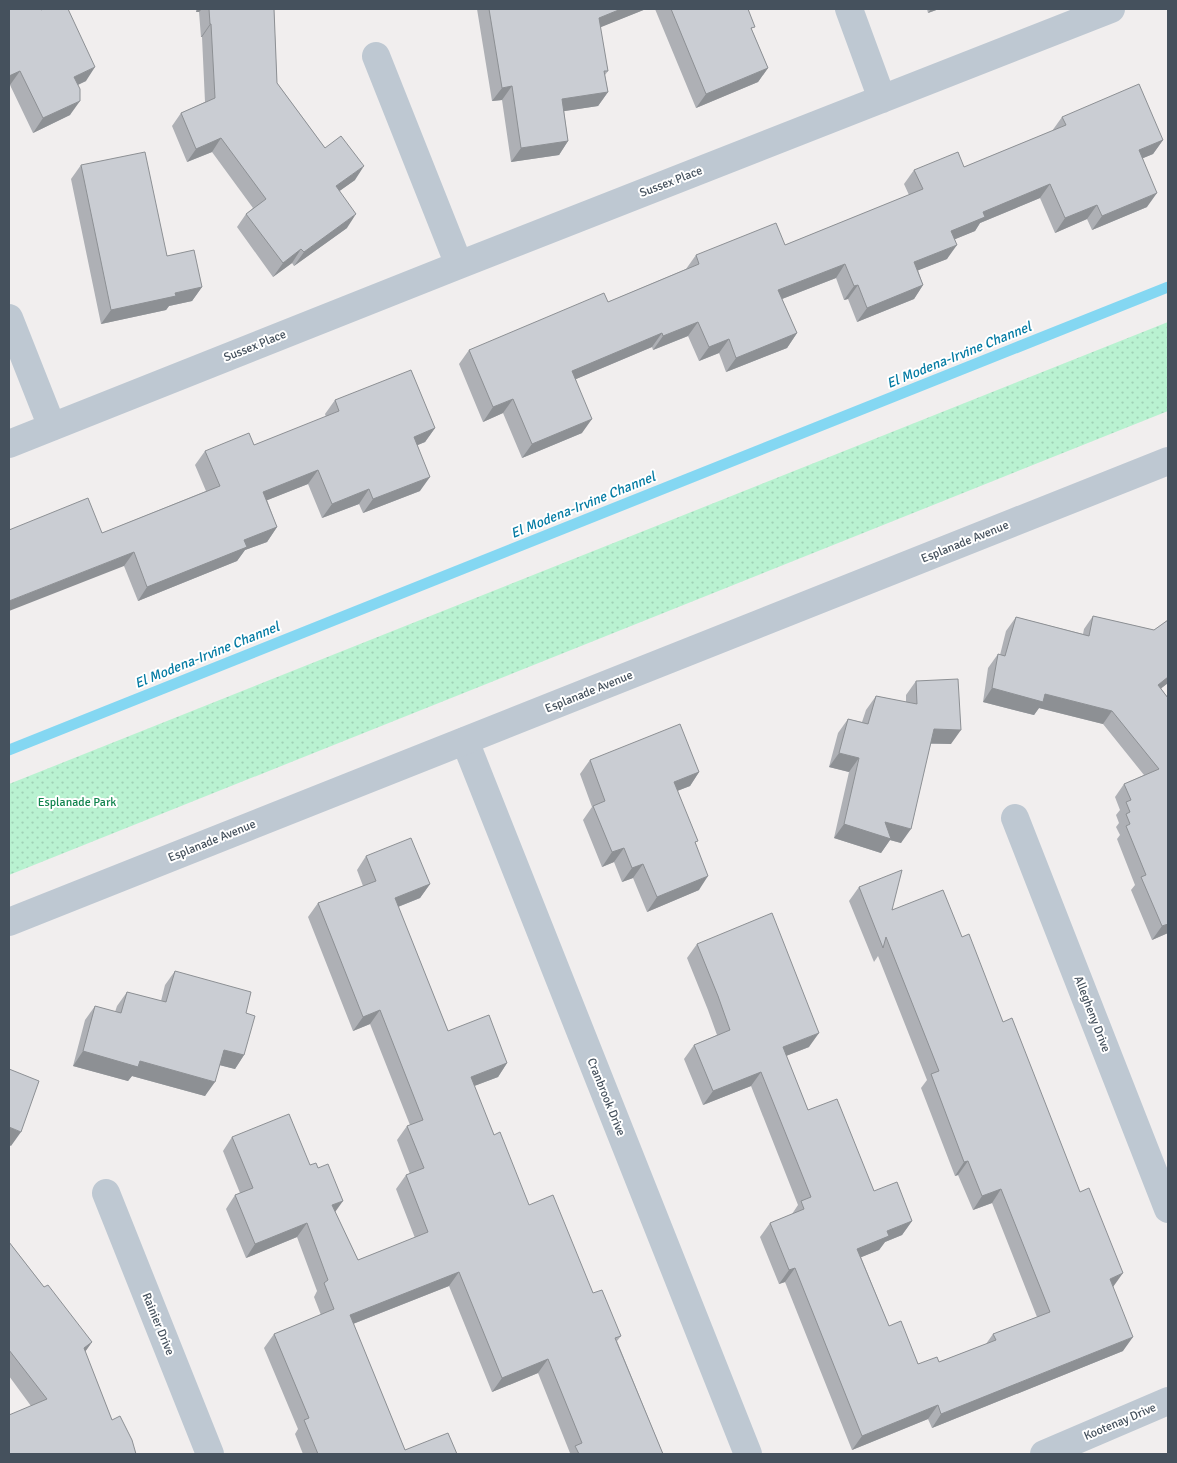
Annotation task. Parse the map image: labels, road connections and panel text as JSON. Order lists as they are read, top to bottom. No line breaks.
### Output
{"streets":{"street":["Sussex Place","Esplanade Avenue","Allegheny Drive","Cranbrook Drive","Rainier Drive","Kootenay Drive"]},"crossings":[["Esplanade Avenue","Cranbrook Drive"]],"water":["El Modena-Irvine Channel"],"parks":["Esplanade Park"]}
